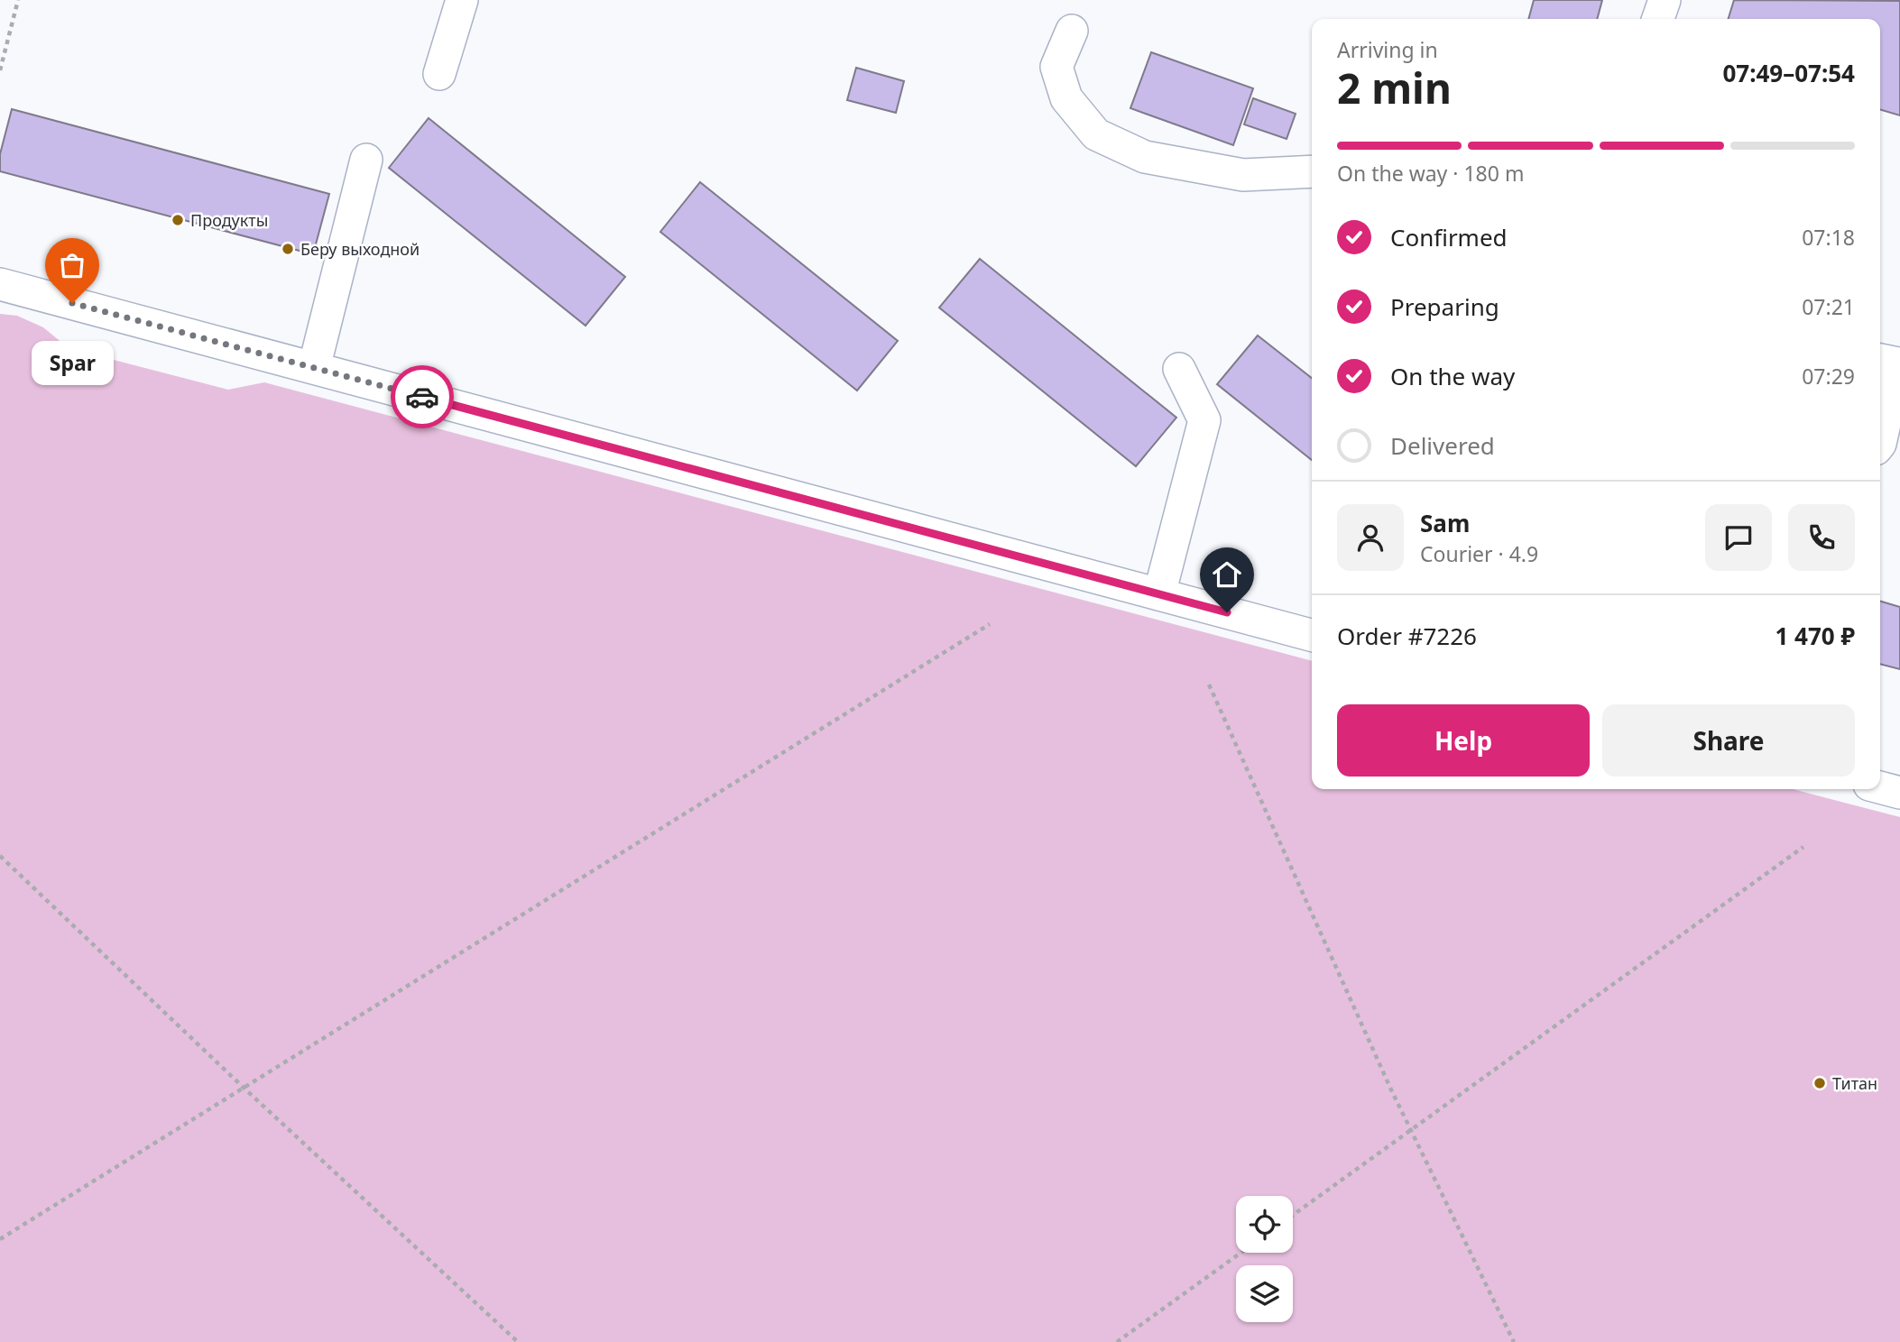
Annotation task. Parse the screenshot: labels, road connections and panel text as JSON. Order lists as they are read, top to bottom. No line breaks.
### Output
{"places":["Продукты","Беру выходной","Spar","Титан"],"page":{"heading":["2 min","Arriving in","07:49–07:54"],"panel":["Sam","Courier · 4.9","Order #7226","1 470 ₽"],"bar":"On the way · 180 m","list":[["Confirmed","07:18"],["Preparing","07:21"],["On the way","07:29"],"Delivered"],"bubble":"Spar","buttons":["Help","Share"]}}
